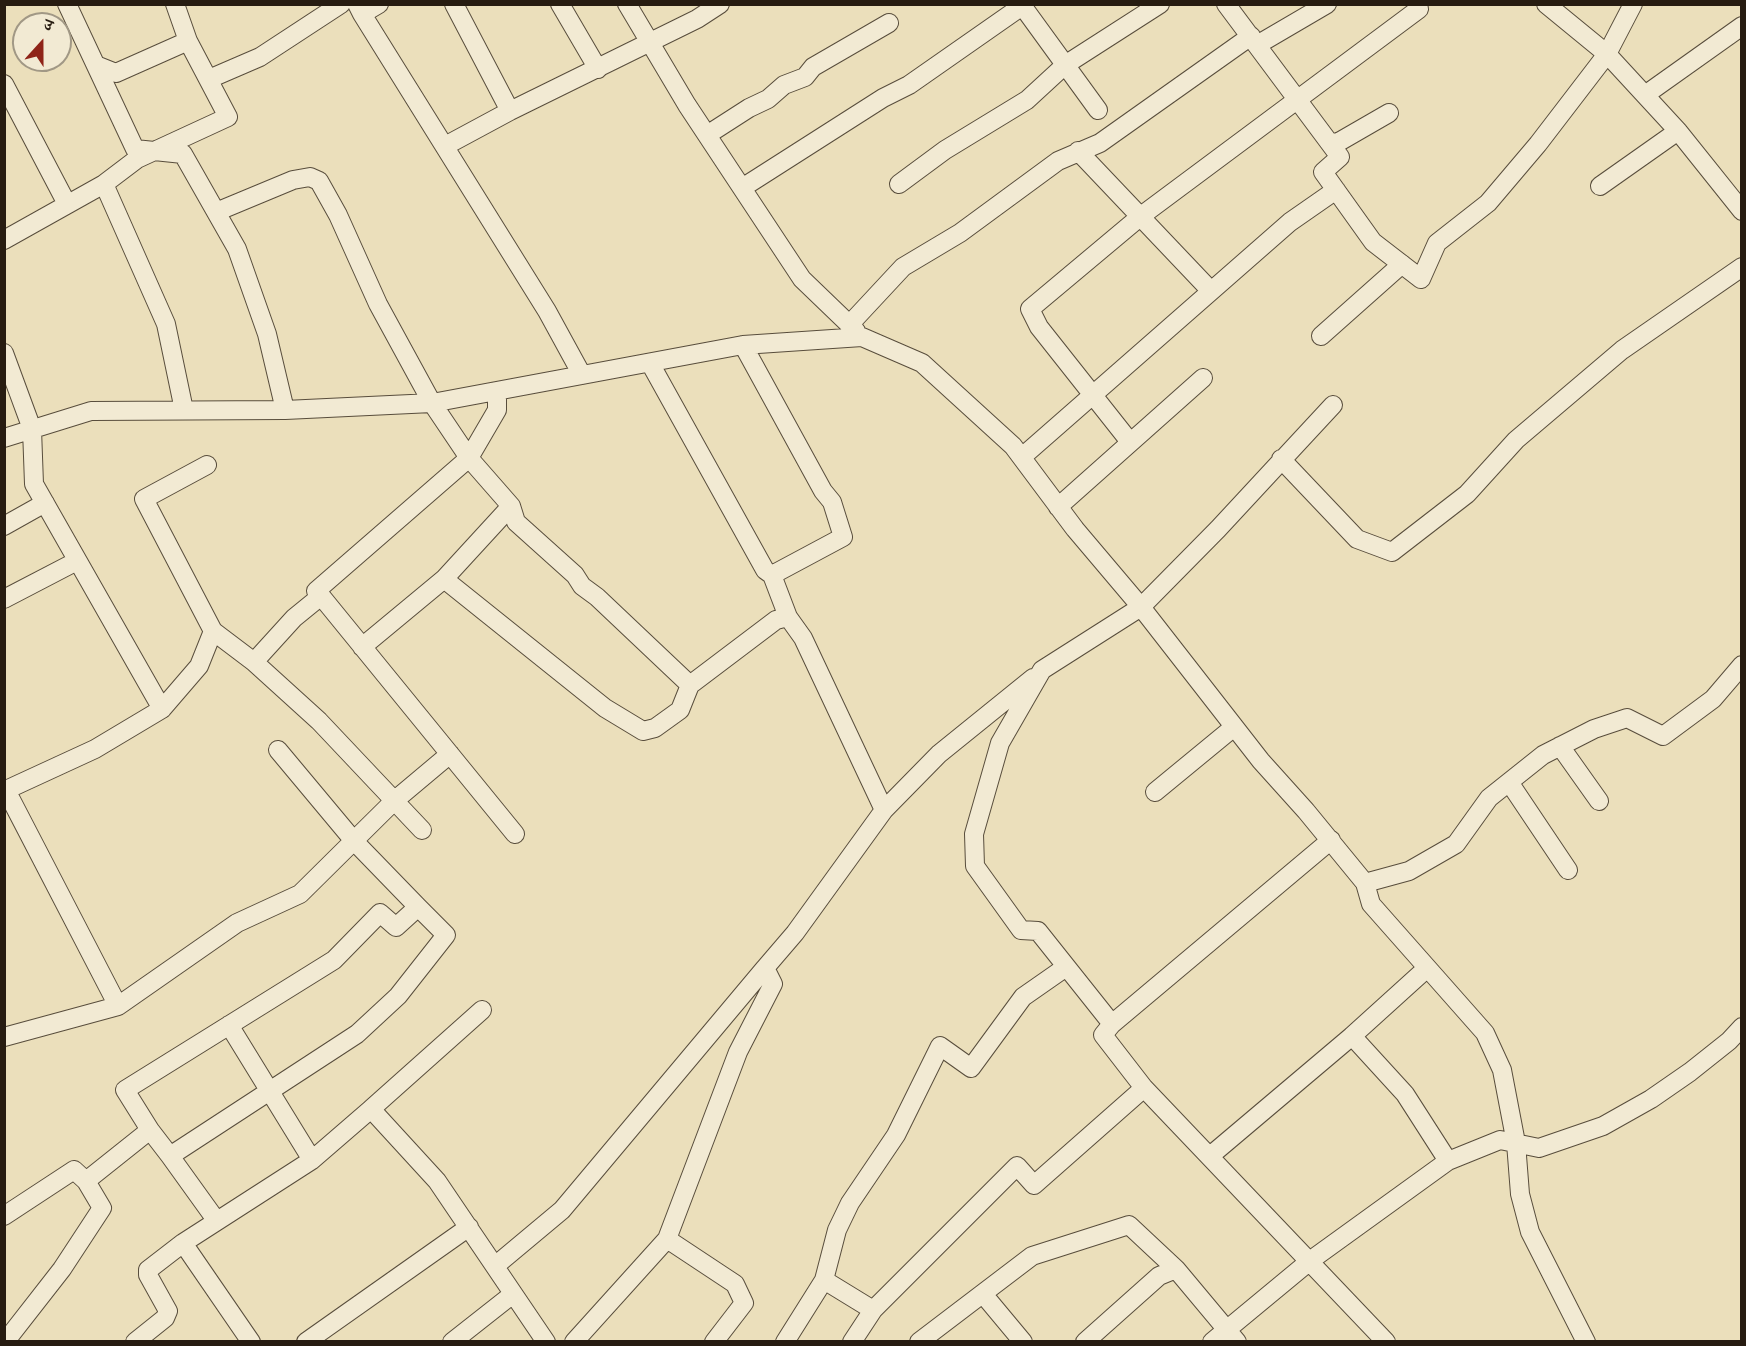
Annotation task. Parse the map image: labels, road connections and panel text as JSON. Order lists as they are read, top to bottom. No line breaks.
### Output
{"north":"top"}
